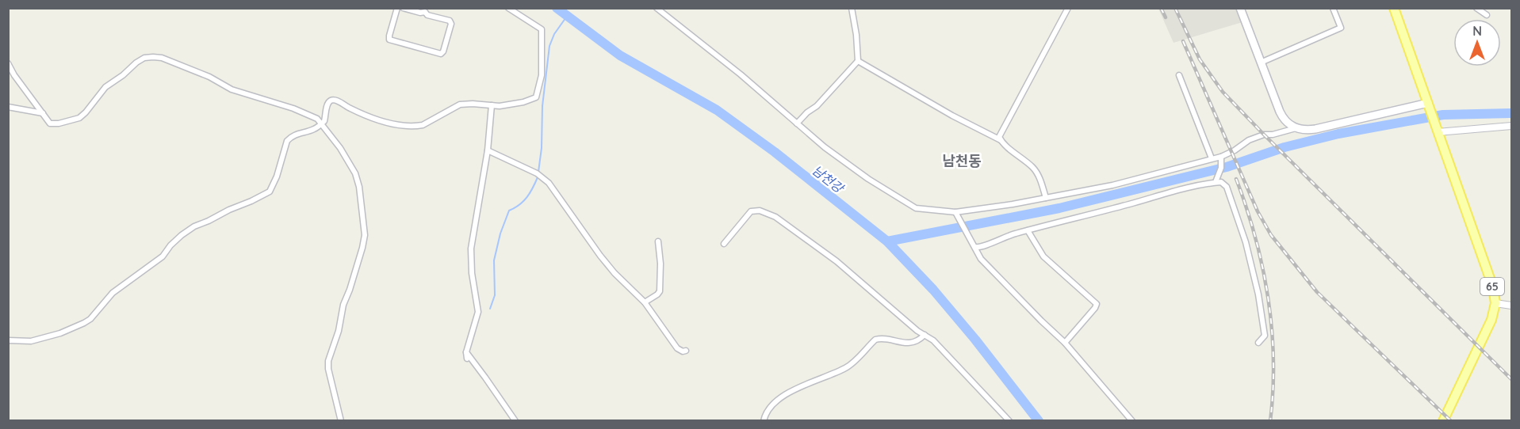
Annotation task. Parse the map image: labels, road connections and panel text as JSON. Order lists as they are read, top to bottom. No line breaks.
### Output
{"streets":{"main road":["65"]},"districts":["남천동"],"water":["남천강"],"north":"top"}
